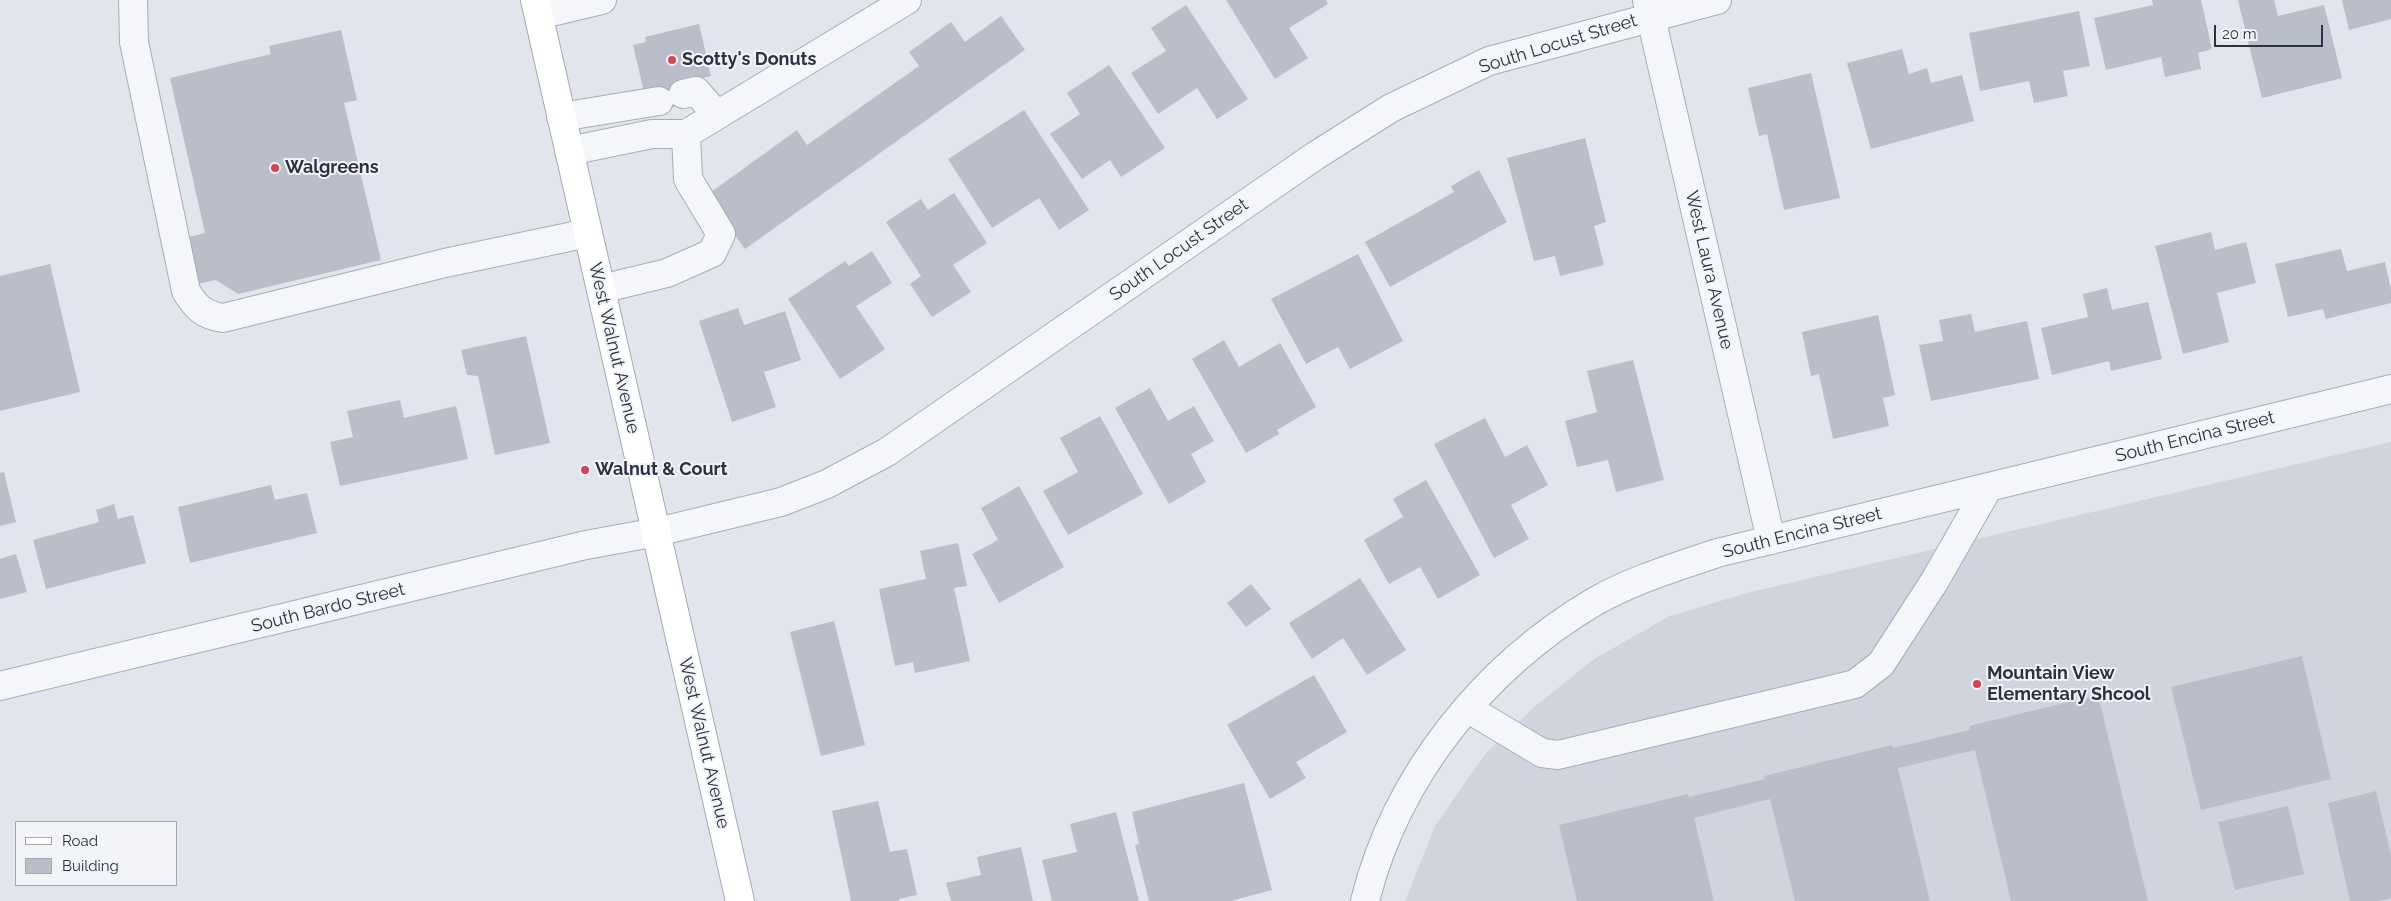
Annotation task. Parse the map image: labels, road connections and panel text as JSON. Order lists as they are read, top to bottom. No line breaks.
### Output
{"streets":{"main road":["West Walnut Avenue"],"street":["South Locust Street","West Laura Avenue","South Encina Street","South Bardo Street"]},"crossings":[["South Locust Street","West Laura Avenue"],["South Locust Street","West Walnut Avenue"],["South Locust Street","South Bardo Street"],["West Laura Avenue","South Encina Street"],["West Walnut Avenue","South Bardo Street"]],"places":["Scotty's Donuts","Walgreens","Walnut & Court","Mountain View Elementary Shcool"],"legend":["Road","Building"],"scale_bar":"20 m"}
